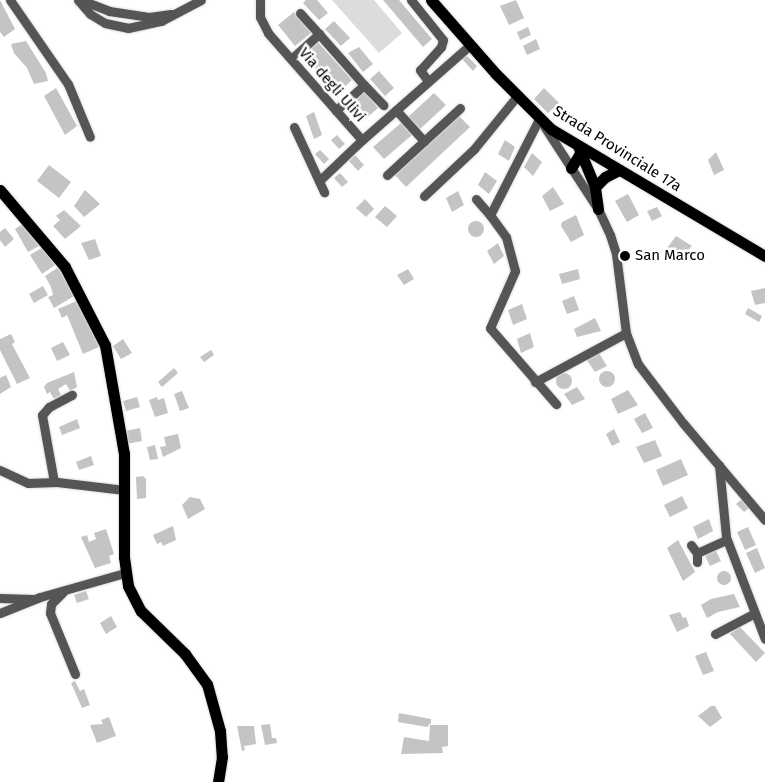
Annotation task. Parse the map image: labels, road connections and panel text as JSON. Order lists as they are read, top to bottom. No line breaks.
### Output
{"streets":{"main road":["Strada Provinciale 17a"],"street":["Via degli Ulivi"]},"crossings":[["Via degli Ulivi","Strada Provinciale 17a"]],"places":["San Marco"]}
